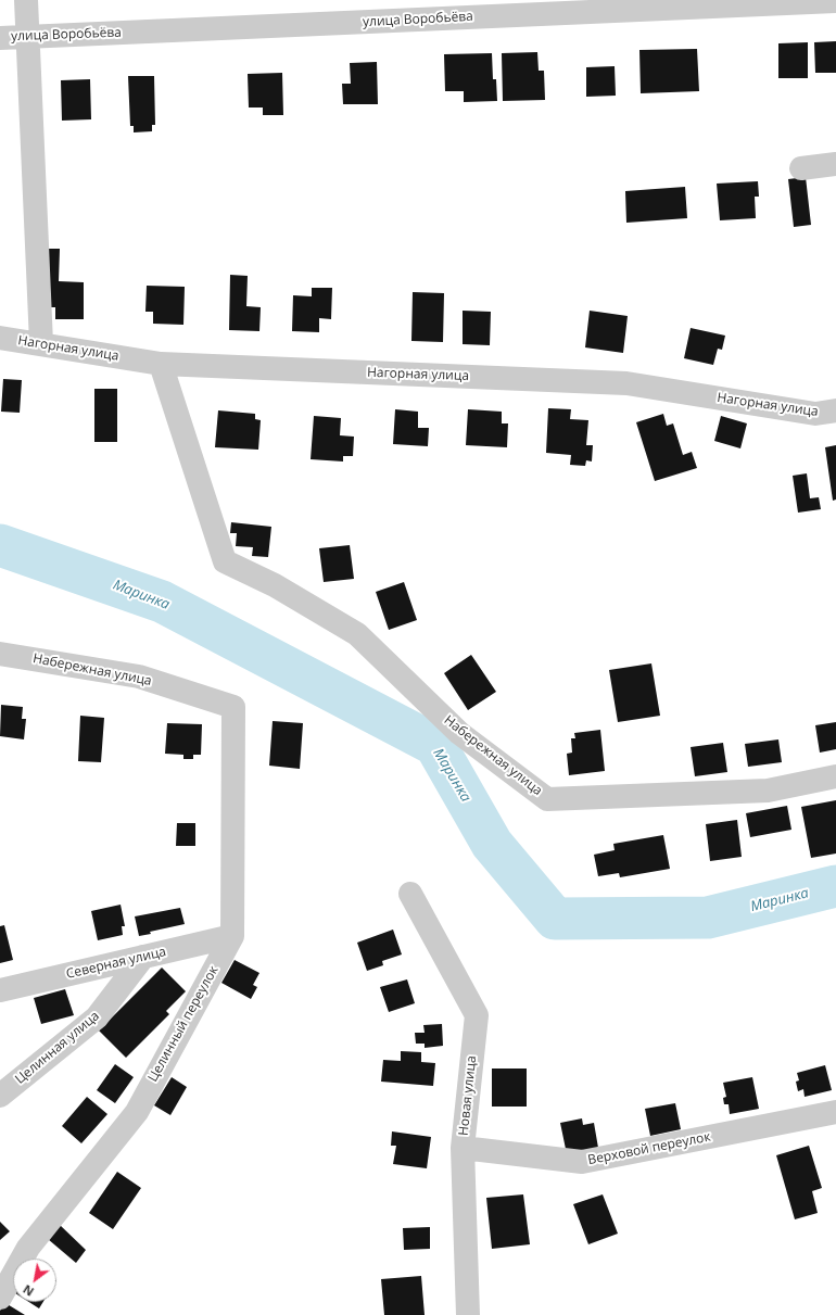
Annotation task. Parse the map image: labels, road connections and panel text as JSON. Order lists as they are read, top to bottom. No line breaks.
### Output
{"streets":{"street":["улица Воробьёва","Нагорная улица","Набережная улица","Северная улица","Целинный переулок","Целинная улица","Новая улица","Верховой переулок"]},"crossings":[["Нагорная улица","Набережная улица"],["Набережная улица","Целинный переулок"],["Северная улица","Целинный переулок"],["Северная улица","Целинная улица"],["Новая улица","Верховой переулок"]],"water":["Маринка"],"north":"bottom left"}
